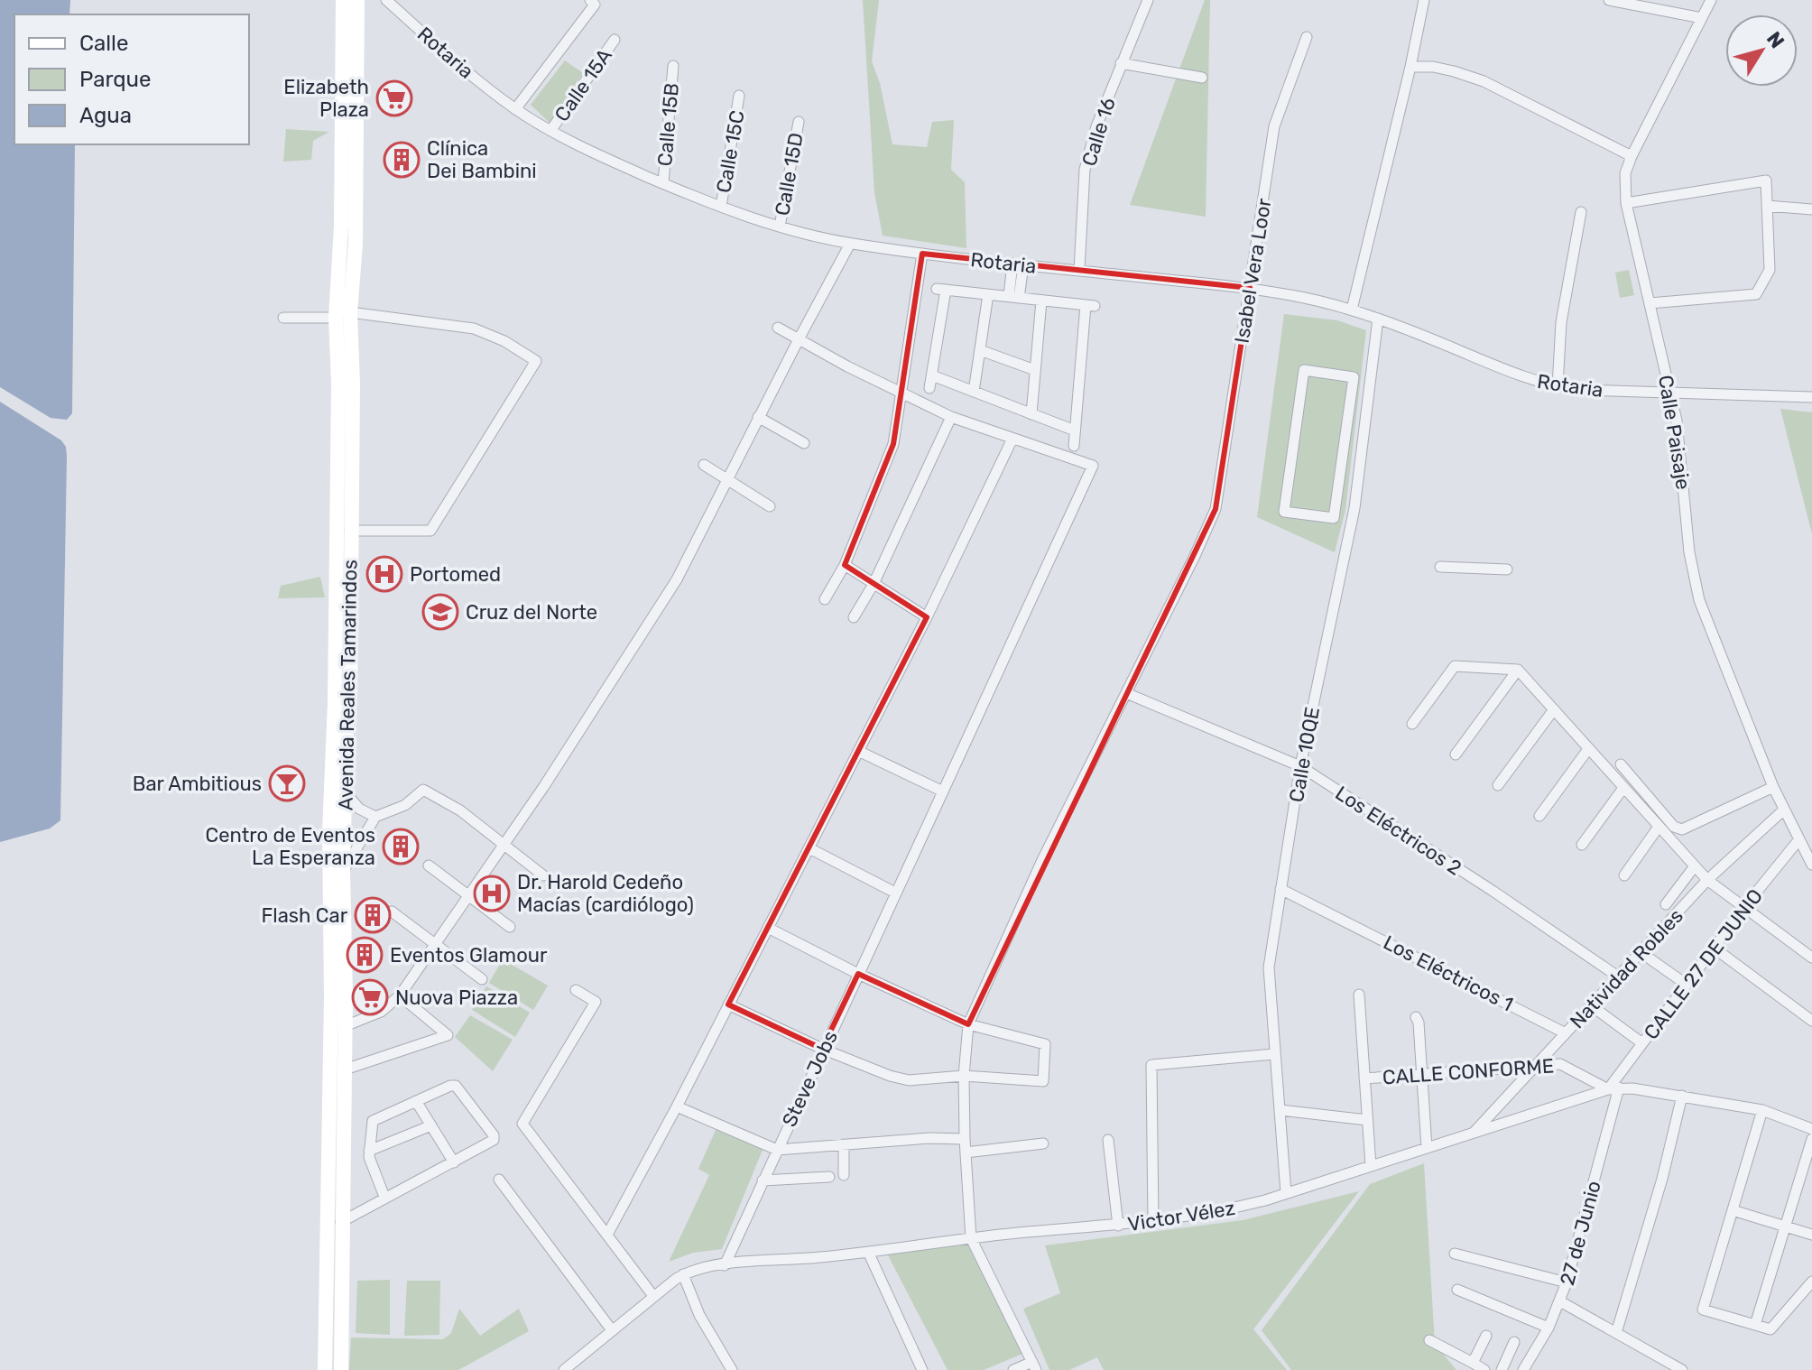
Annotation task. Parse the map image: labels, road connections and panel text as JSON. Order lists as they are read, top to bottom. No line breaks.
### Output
{"streets":{"main road":["Avenida Reales Tamarindos"],"street":["Rotaria","Calle 15A","Calle 15B","Calle 16","Calle 15C","Calle 15D","Isabel Vera Loor","Calle Paisaje","Calle 10QE","Los Eléctricos 2","CALLE 27 DE JUNIO","Natividad Robles","Los Eléctricos 1","CALLE CONFORME","Steve Jobs","Victor Vélez","27 de Junio"]},"crossings":[["Rotaria","Calle 15A"],["Rotaria","Calle 15B"],["Rotaria","Calle 16"],["Rotaria","Calle 15C"],["Rotaria","Calle 15D"],["Rotaria","Isabel Vera Loor"],["Rotaria","Calle Paisaje"],["Rotaria","Calle 10QE"],["Isabel Vera Loor","Los Eléctricos 2"],["Isabel Vera Loor","Victor Vélez"],["Calle Paisaje","CALLE 27 DE JUNIO"],["Calle Paisaje","Natividad Robles"],["Calle 10QE","Los Eléctricos 2"],["Calle 10QE","Los Eléctricos 1"],["Calle 10QE","Victor Vélez"],["Los Eléctricos 2","Natividad Robles"],["CALLE 27 DE JUNIO","CALLE CONFORME"],["CALLE 27 DE JUNIO","Victor Vélez"],["CALLE 27 DE JUNIO","27 de Junio"],["Natividad Robles","Los Eléctricos 1"],["Natividad Robles","CALLE CONFORME"],["Natividad Robles","Victor Vélez"],["CALLE CONFORME","Victor Vélez"],["CALLE CONFORME","27 de Junio"],["Steve Jobs","Victor Vélez"],["Victor Vélez","27 de Junio"]],"places":{"supermarket":["Elizabeth Plaza","Nuova Piazza"],"building":["Clínica Dei Bambini","Centro de Eventos La Esperanza","Flash Car","Eventos Glamour"],"hospital":["Portomed","Dr. Harold Cedeño Macías (cardiólogo)"],"school or university":["Cruz del Norte"],"bar":["Bar Ambitious"]},"legend":["Calle","Parque","Agua"],"north":"top right"}
